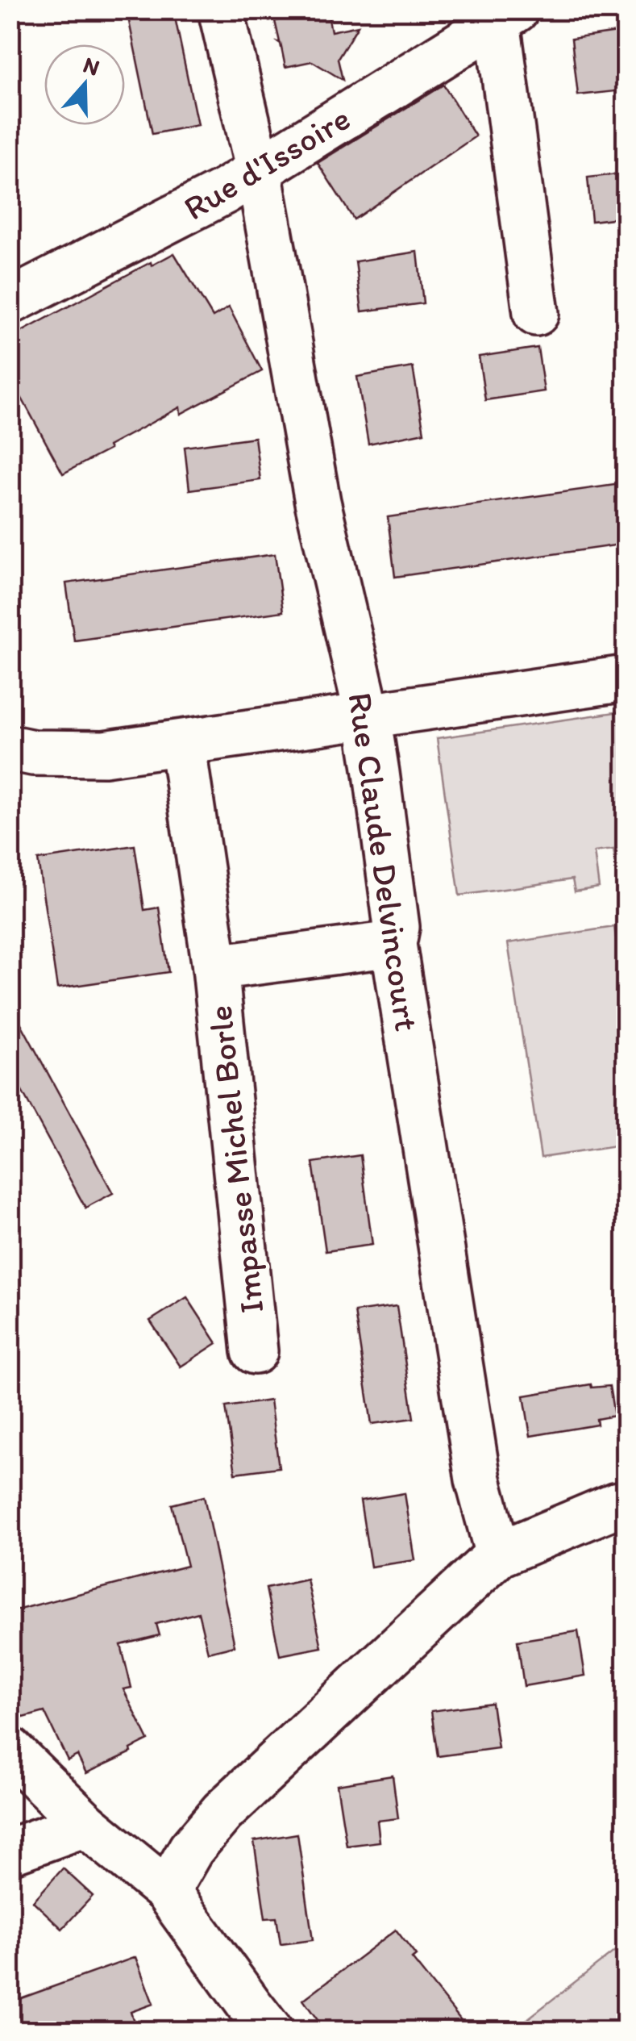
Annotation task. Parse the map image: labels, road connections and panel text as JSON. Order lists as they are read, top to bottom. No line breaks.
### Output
{"streets":{"street":["Rue d'Issoire","Rue Claude Delvincourt","Impasse Michel Borle"]},"crossings":[["Rue d'Issoire","Rue Claude Delvincourt"]],"north":"top"}
